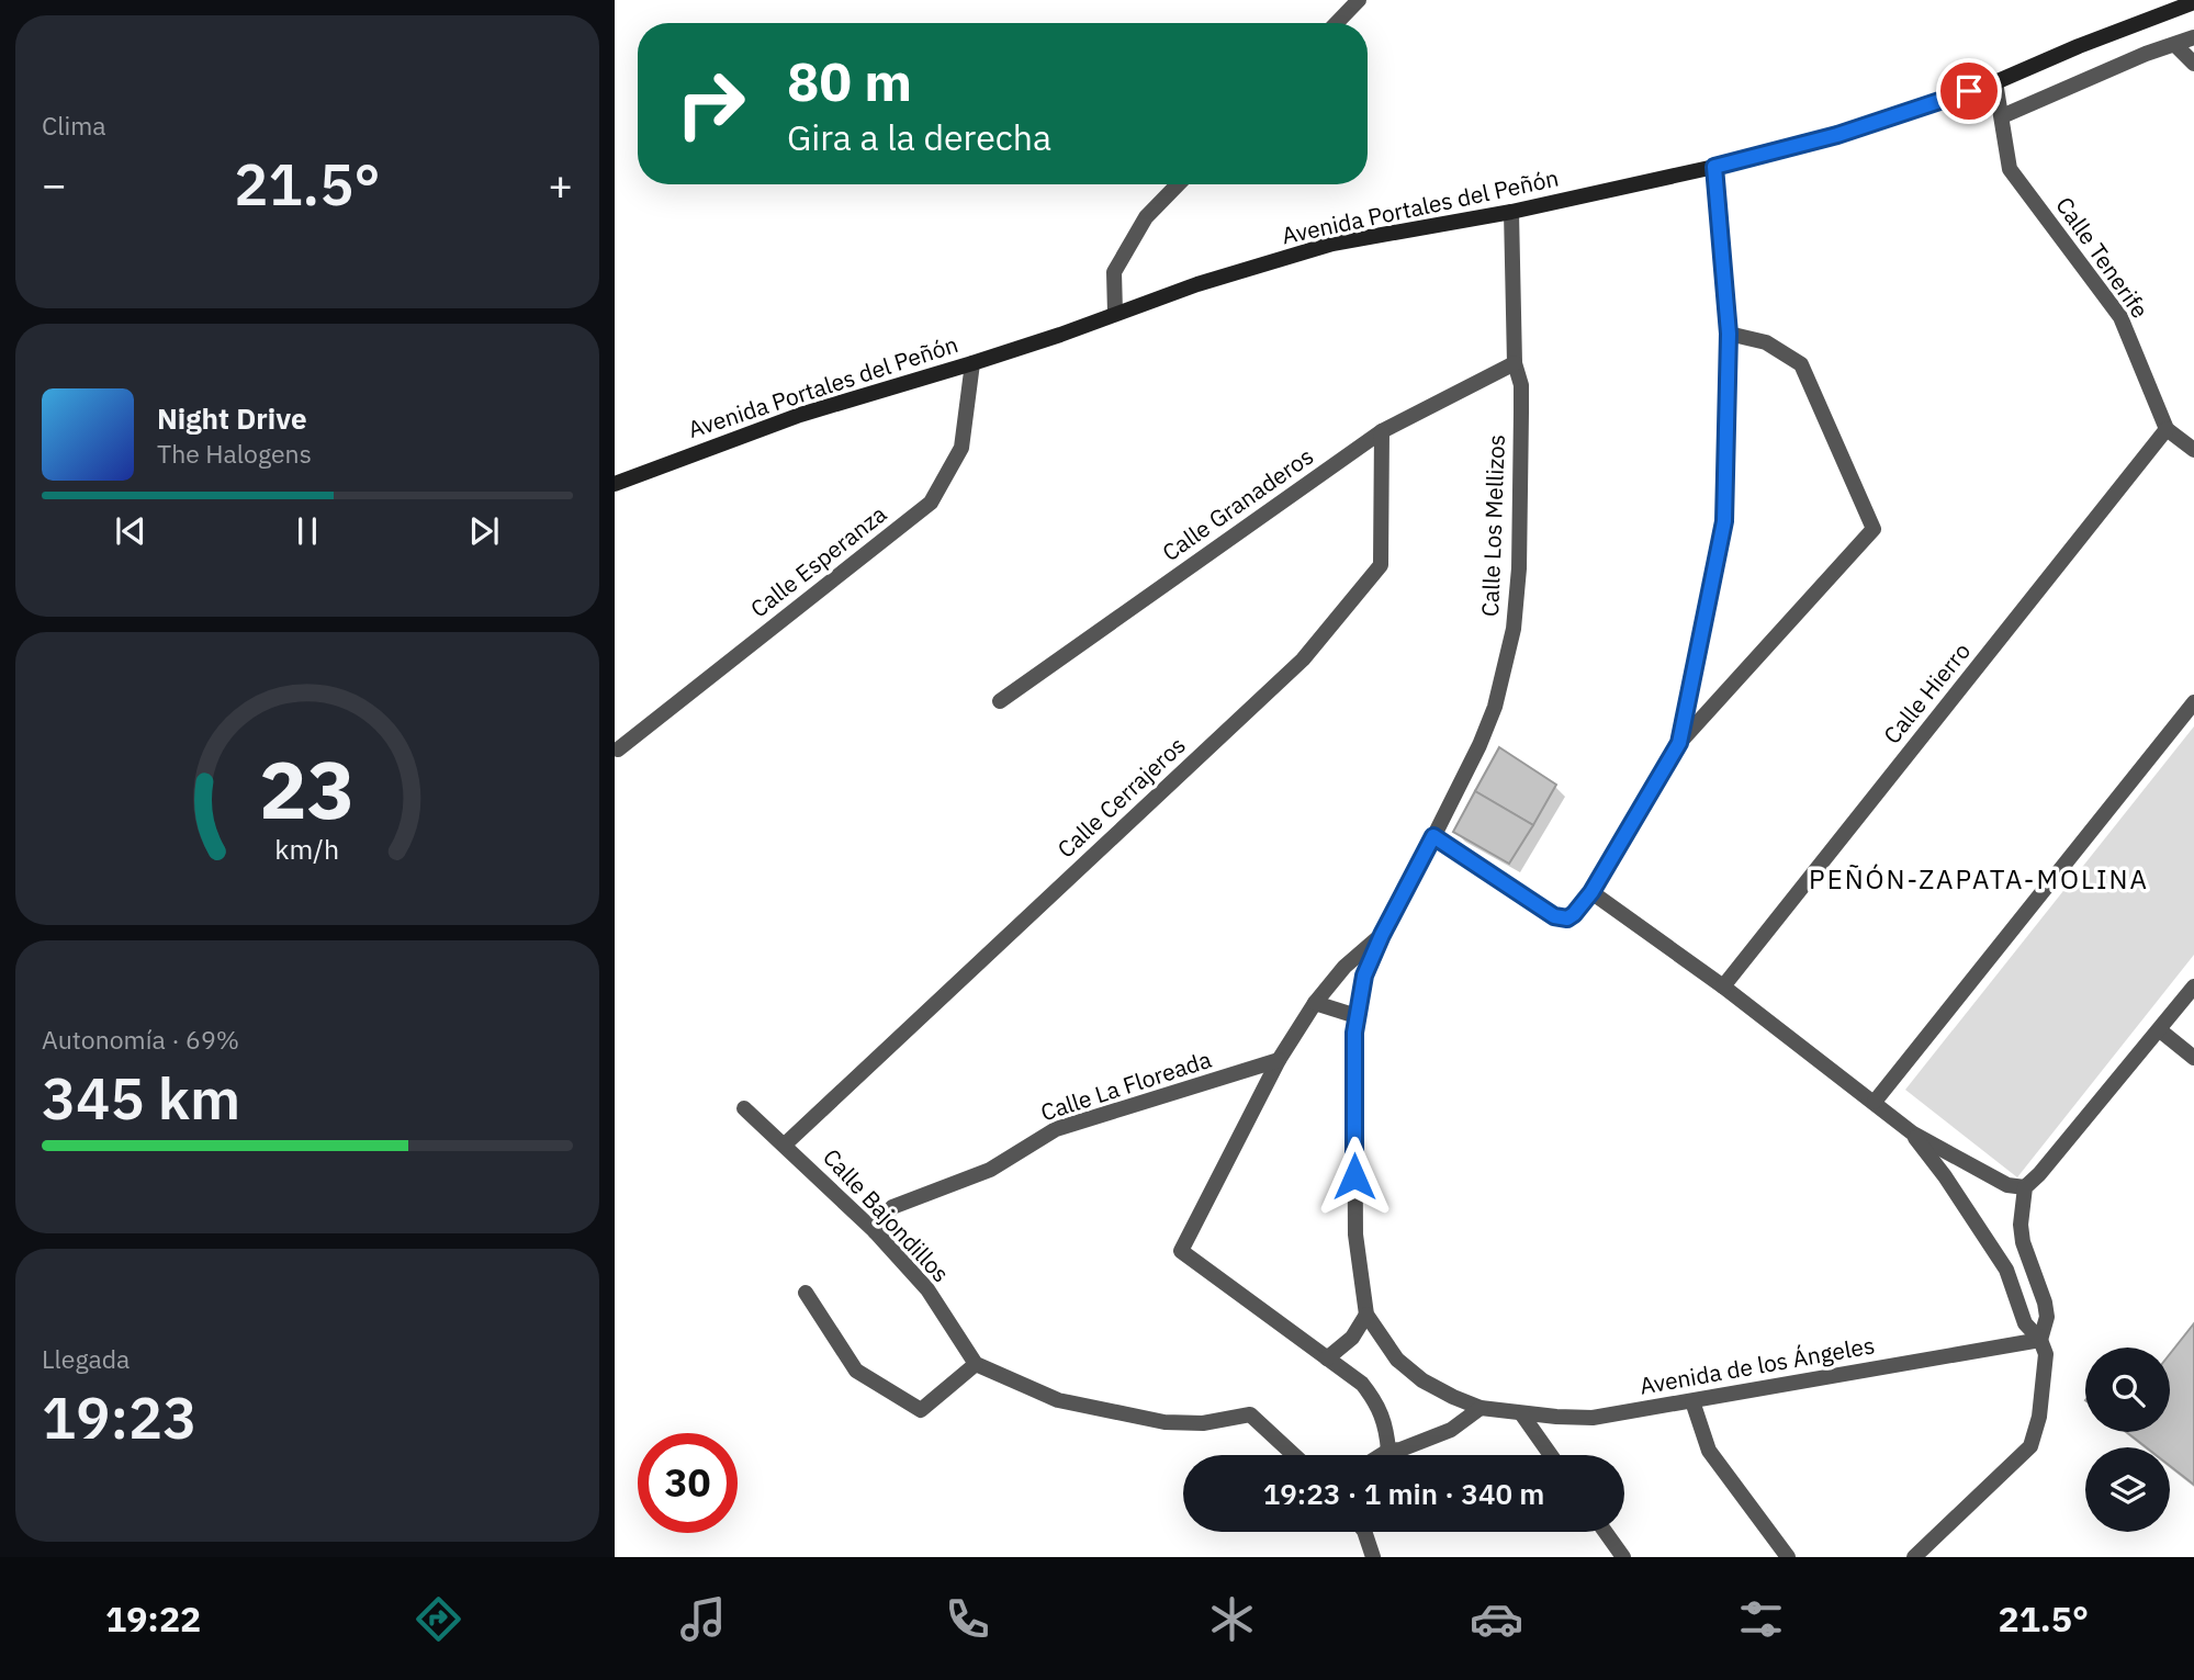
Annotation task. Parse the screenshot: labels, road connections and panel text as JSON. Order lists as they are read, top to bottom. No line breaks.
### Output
{"streets":{"street":["Avenida Portales del Peñón","Calle Tenerife","Calle Granaderos","Calle Los Mellizos","Calle Esperanza","Calle Hierro","Calle Cerrajeros","Calle La Floreada","Calle Bajondillos","Avenida de los Ángeles"]},"crossings":[["Avenida Portales del Peñón","Calle Tenerife"],["Avenida Portales del Peñón","Calle Los Mellizos"],["Avenida Portales del Peñón","Calle Esperanza"],["Calle Tenerife","Calle Hierro"],["Calle Granaderos","Calle Los Mellizos"],["Calle Granaderos","Calle Cerrajeros"],["Calle Los Mellizos","Avenida de los Ángeles"],["Calle Cerrajeros","Calle Bajondillos"],["Calle La Floreada","Calle Bajondillos"]],"districts":["PEÑÓN-ZAPATA-MOLINA"],"page":{"tile":["Clima",["Autonomía · 69%","345 km"],["Llegada","19:23"]],"turn":["80 m","Gira a la derecha"],"heat":["−","21.5°","+"],"song":["Night Drive","The Halogens"],"limit":"30","trip":"19:23 · 1 min · 340 m","tabs":["19:22","21.5°"],"gauge":["23","km/h"]}}
